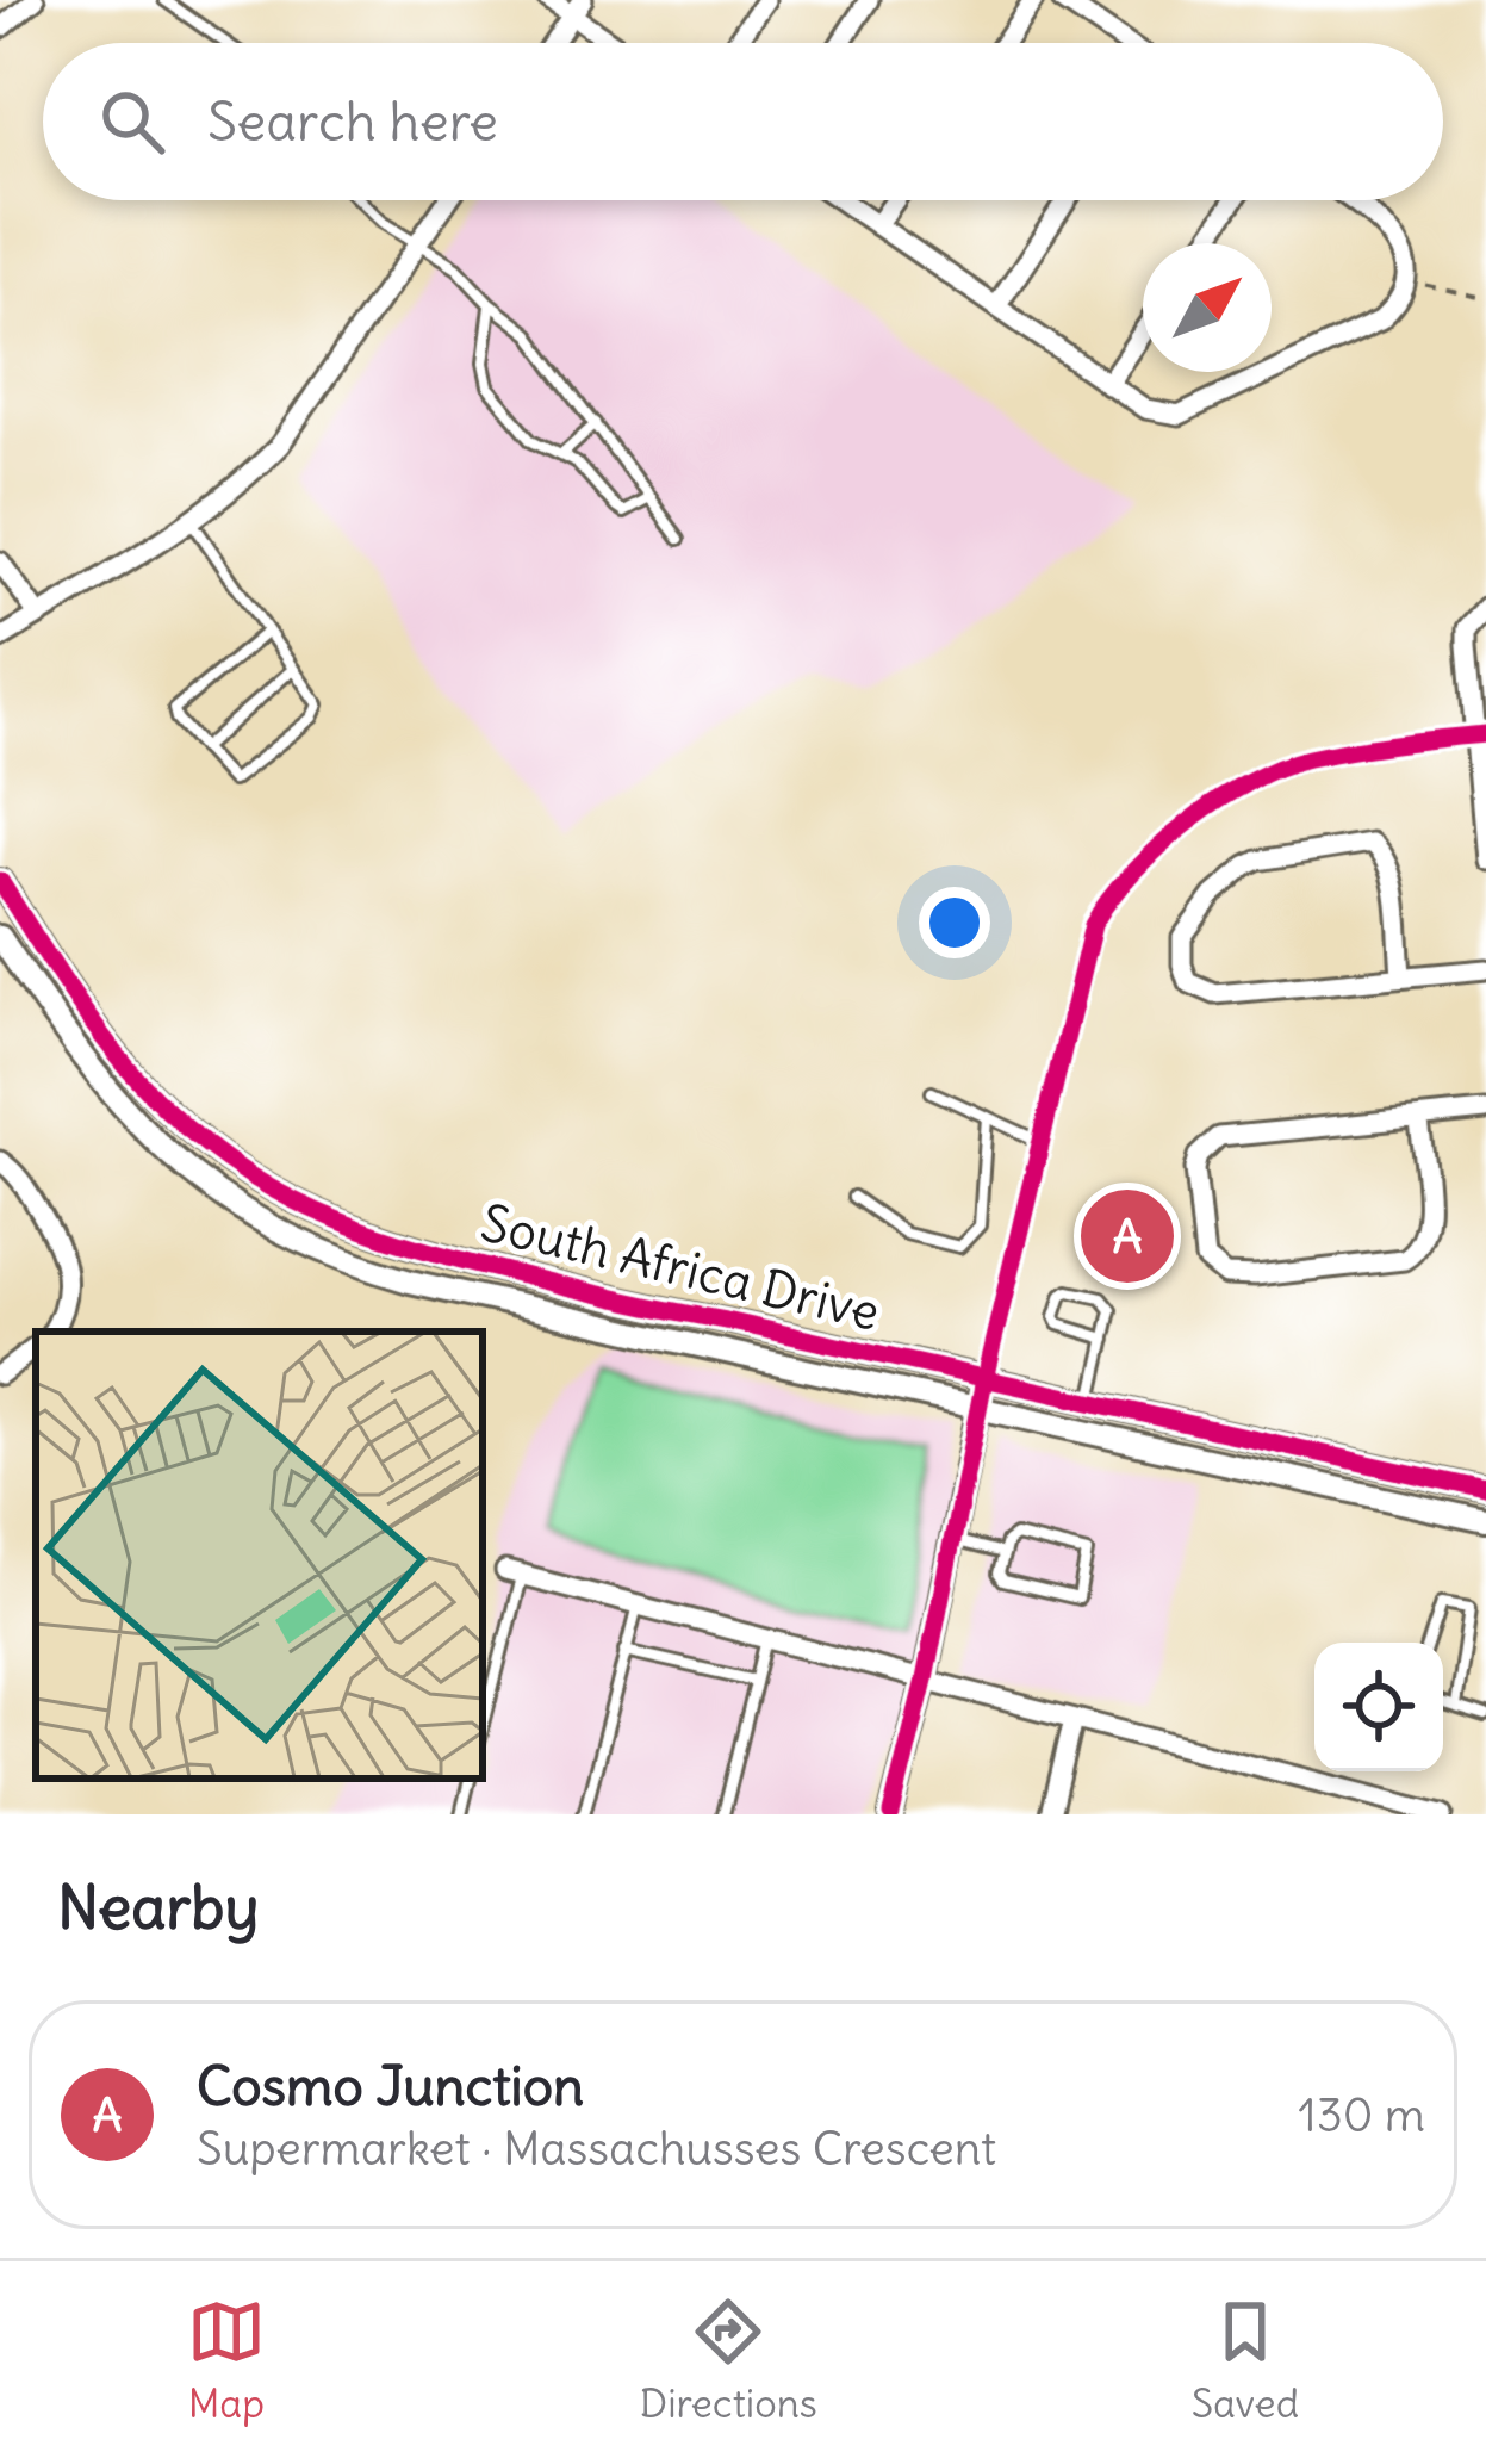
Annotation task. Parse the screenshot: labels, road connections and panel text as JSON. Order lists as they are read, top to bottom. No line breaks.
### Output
{"streets":{"street":["South Africa Drive"]},"north":"top right","page":{"search":"Search here","pins":"A","heading":"Nearby","list":[{"mark":"A","name":"Cosmo Junction","note":"Supermarket · Massachusses Crescent","value":"130 m"}],"nav":["Map","Directions","Saved"]}}
